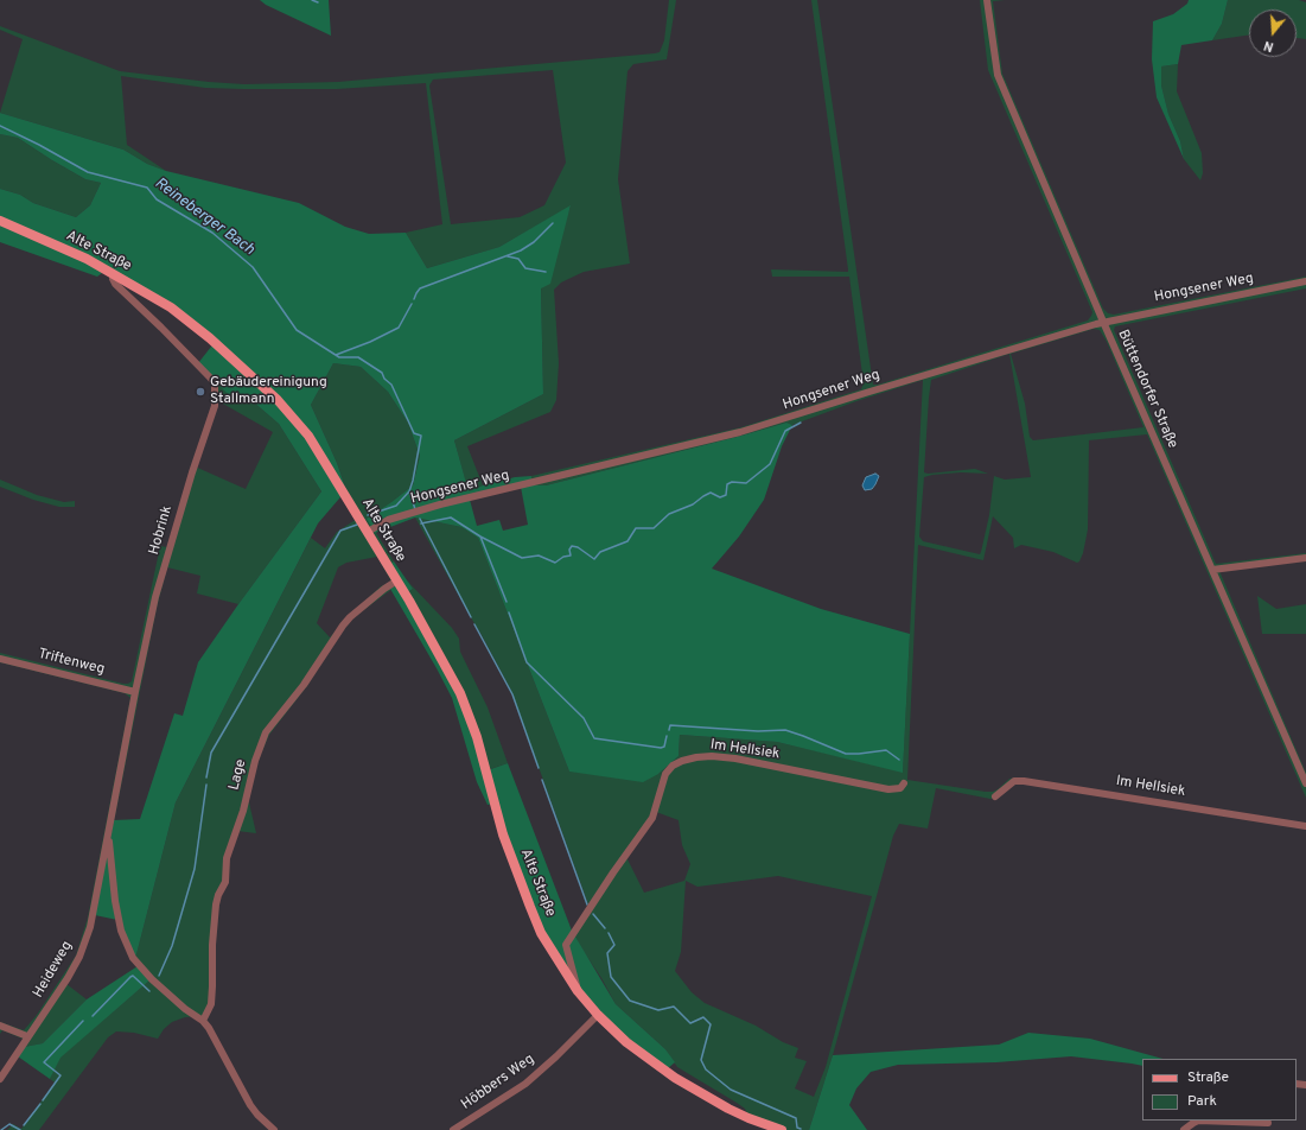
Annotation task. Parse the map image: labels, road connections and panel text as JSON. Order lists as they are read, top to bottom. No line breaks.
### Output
{"streets":{"main road":["Alte Straße"],"street":["Hongsener Weg","Büttendorfer Straße","Hobrink","Triftenweg","Im Hellsiek","Lage","Heideweg","Höbbers Weg"]},"crossings":[["Alte Straße","Hongsener Weg"],["Alte Straße","Hobrink"],["Alte Straße","Im Hellsiek"],["Alte Straße","Lage"],["Alte Straße","Höbbers Weg"],["Hongsener Weg","Büttendorfer Straße"],["Hobrink","Triftenweg"],["Hobrink","Heideweg"]],"water":["Reineberger Bach"],"places":["Gebäudereinigung Stallmann"],"legend":["Straße","Park"],"north":"bottom"}
